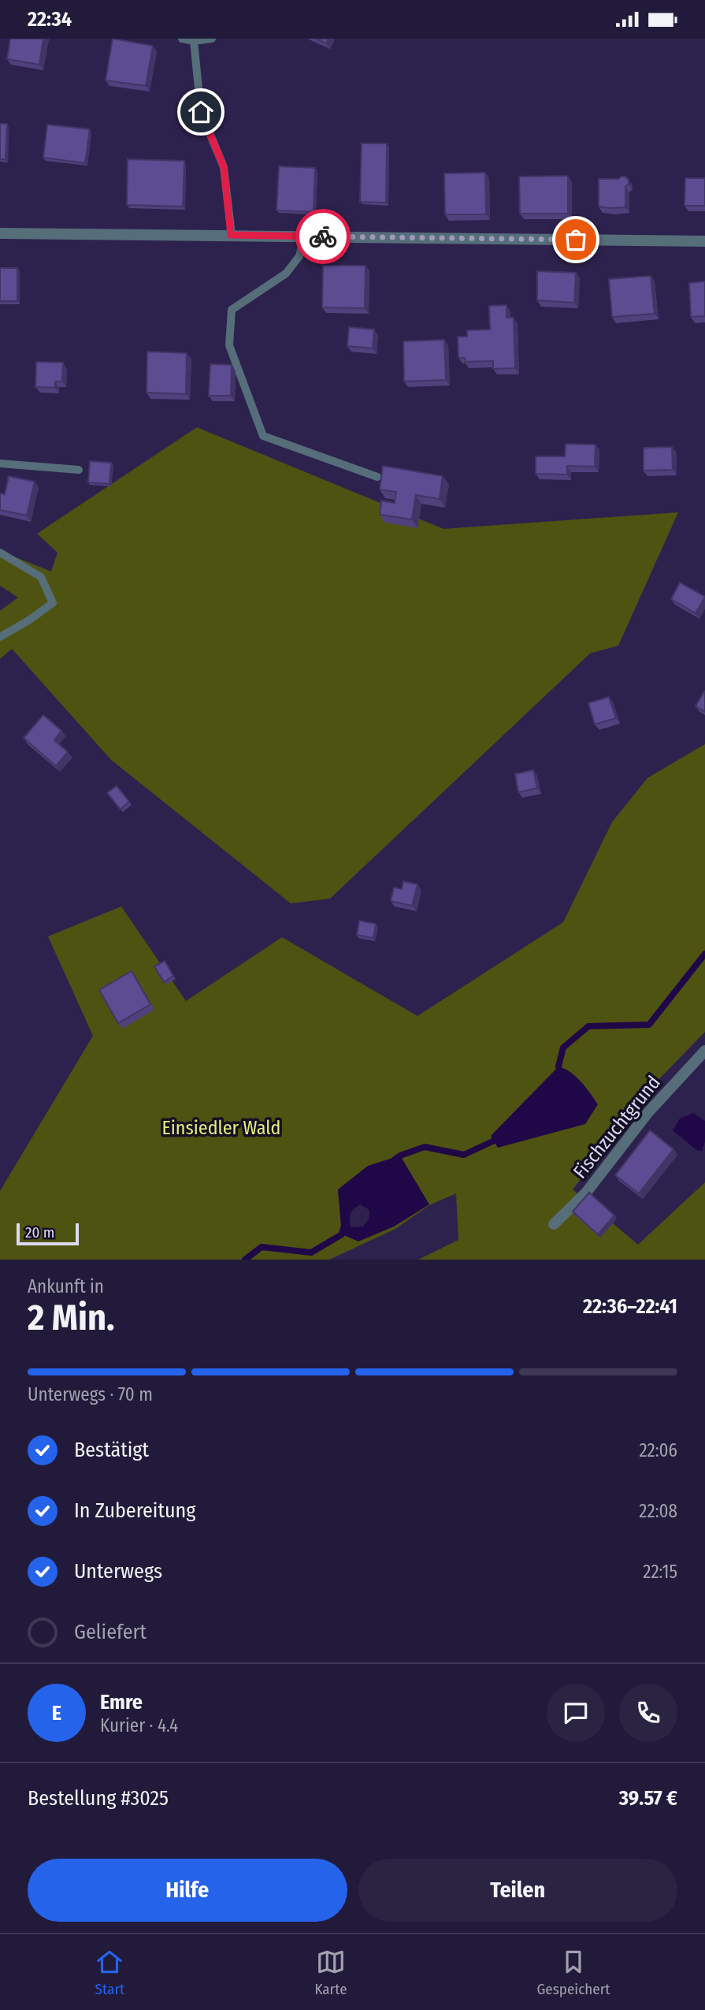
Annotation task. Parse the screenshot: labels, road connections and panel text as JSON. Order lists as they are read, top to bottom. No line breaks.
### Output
{"streets":{"street":["Fischzuchtgrund"]},"parks":["Einsiedler Wald"],"scale_bar":"20 m","page":{"status":"22:34","scale":"20 m","heading":["2 Min.","Ankunft in","22:36–22:41"],"panel":["Emre","Kurier · 4.4","Bestellung #3025","39.57 €"],"bar":"Unterwegs · 70 m","list":[["Bestätigt","22:06"],["In Zubereitung","22:08"],["Unterwegs","22:15"],"Geliefert"],"round":"E","buttons":["Hilfe","Teilen"],"tabs":["Start","Karte","Gespeichert"]}}
